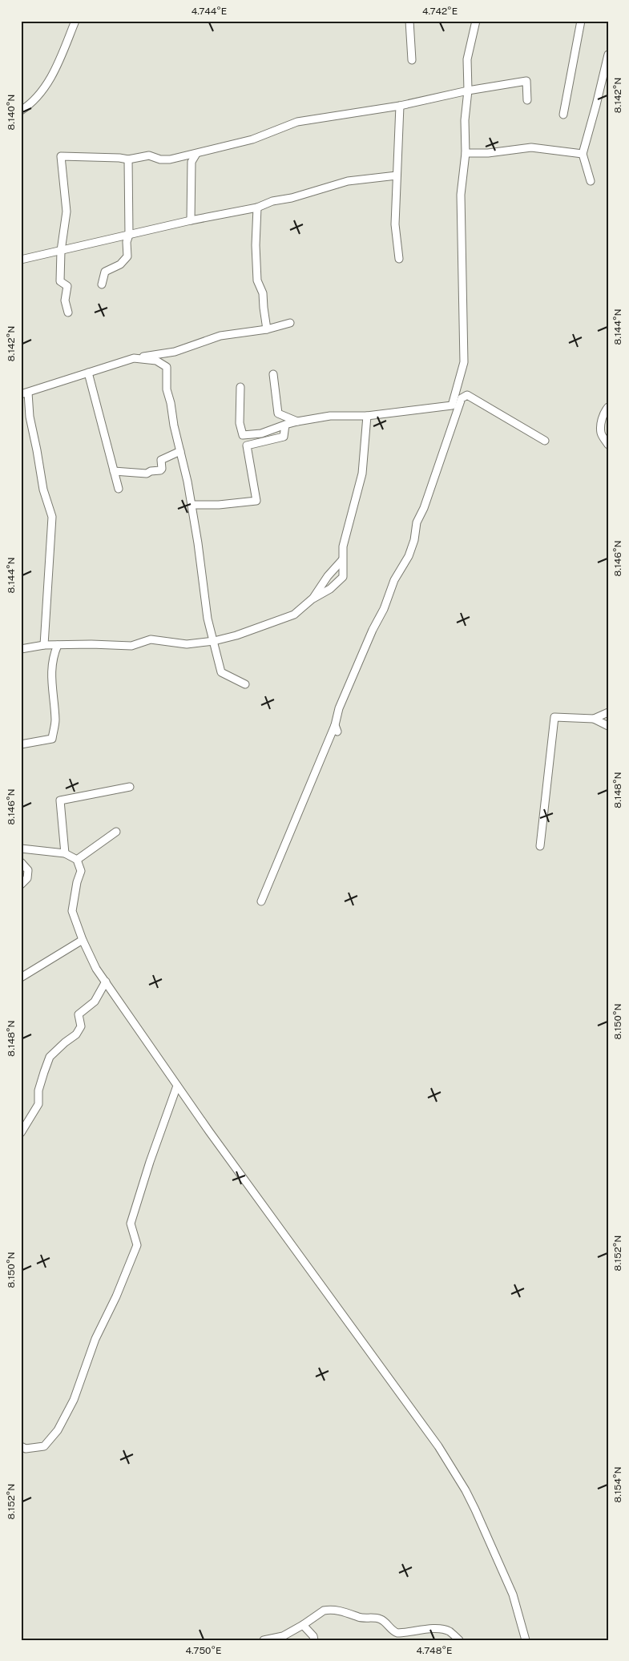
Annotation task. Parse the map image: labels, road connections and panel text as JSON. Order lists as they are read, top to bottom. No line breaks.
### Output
{"coordinates":["4.744°E","4.742°E","8.142°N","8.140°N","8.144°N","8.146°N","8.148°N","8.150°N","8.152°N","8.154°N","4.750°E","4.748°E"]}
